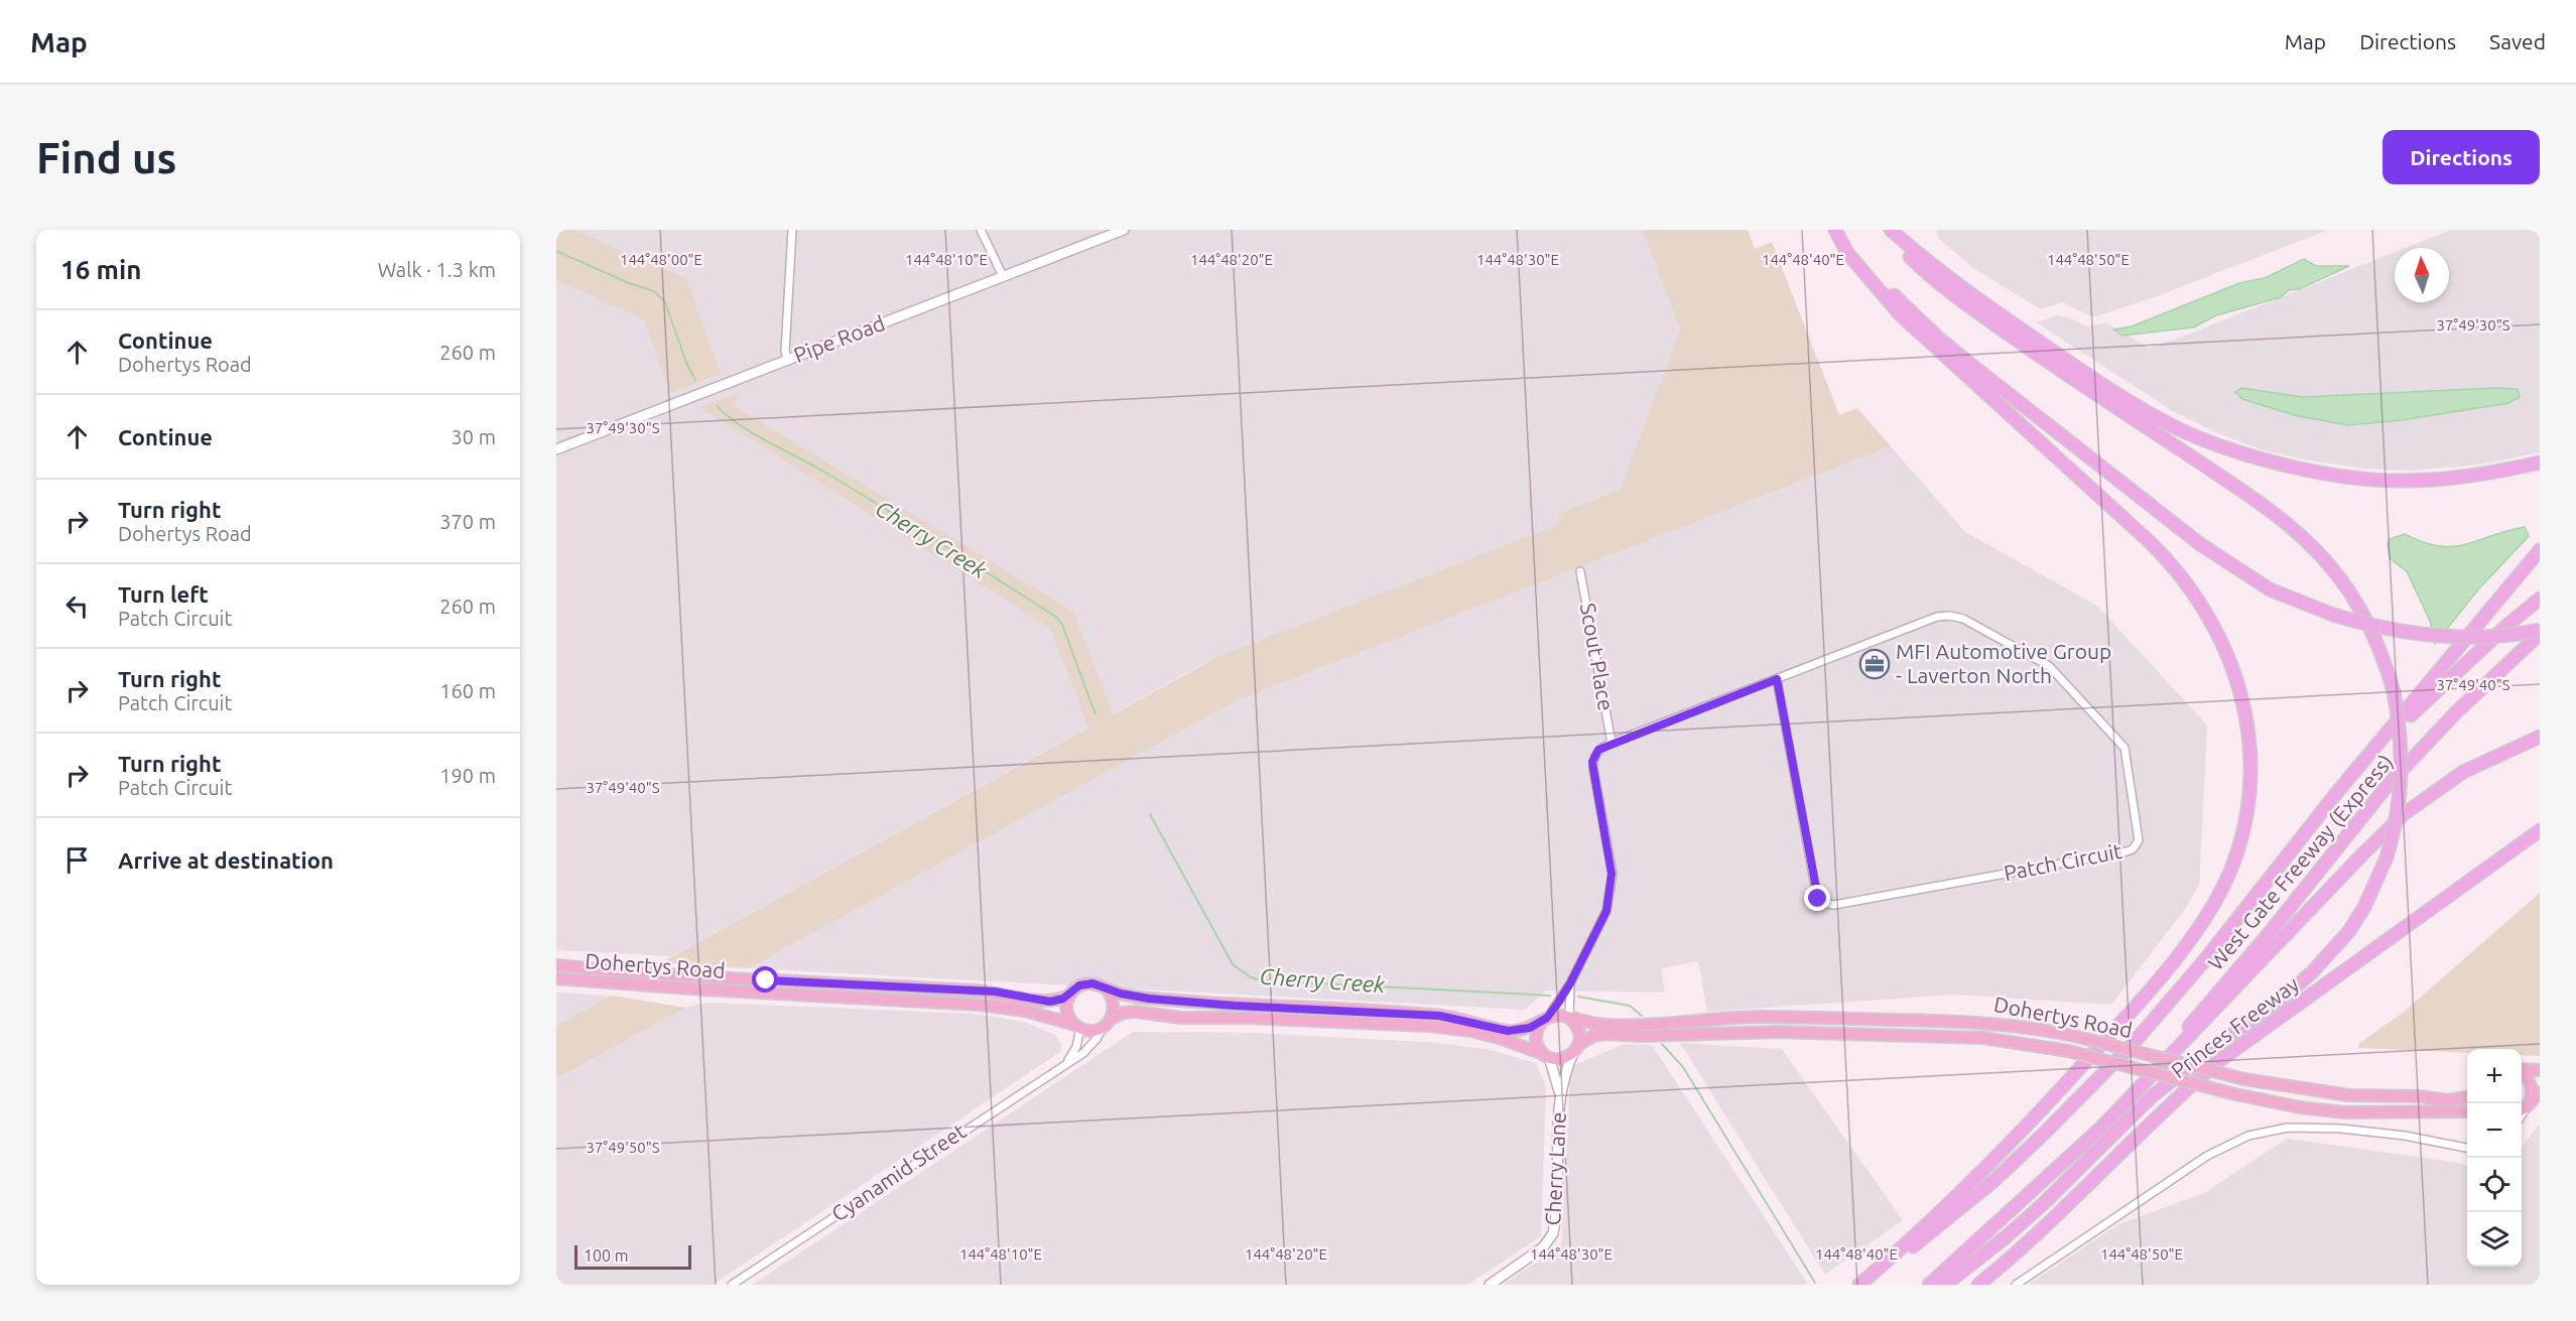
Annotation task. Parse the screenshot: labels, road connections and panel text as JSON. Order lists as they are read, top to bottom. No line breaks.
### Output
{"streets":{"highway":["West Gate Freeway (Express)","Princes Freeway"],"main road":["Dohertys Road"],"street":["Pipe Road","Scout Place","Patch Circuit","Cherry Lane","Cyanamid Street"]},"crossings":[["Scout Place","Patch Circuit"],["Patch Circuit","Dohertys Road"],["Patch Circuit","Cherry Lane"],["Dohertys Road","Cherry Lane"],["Dohertys Road","Cyanamid Street"]],"water":["Cherry Creek"],"places":{"office":["MFI Automotive Group - Laverton North"]},"scale_bar":"100 m","north":"top","page":{"header":"Map","nav":["Map","Directions","Saved"],"buttons":"Directions","title":"Find us","heading":["16 min","Walk · 1.3 km"],"list":[["Continue","Dohertys Road","260 m"],["Continue","30 m"],["Turn right","Dohertys Road","370 m"],["Turn left","Patch Circuit","260 m"],["Turn right","Patch Circuit","160 m"],["Turn right","Patch Circuit","190 m"],"Arrive at destination"],"map_buttons":["+","−"],"scale":"100 m"},"coordinates":["144°48'00\"E","144°48'10\"E","144°48'20\"E","144°48'30\"E","144°48'40\"E","144°48'50\"E","37°49'30\"S","37°49'40\"S","37°49'50\"S"]}
